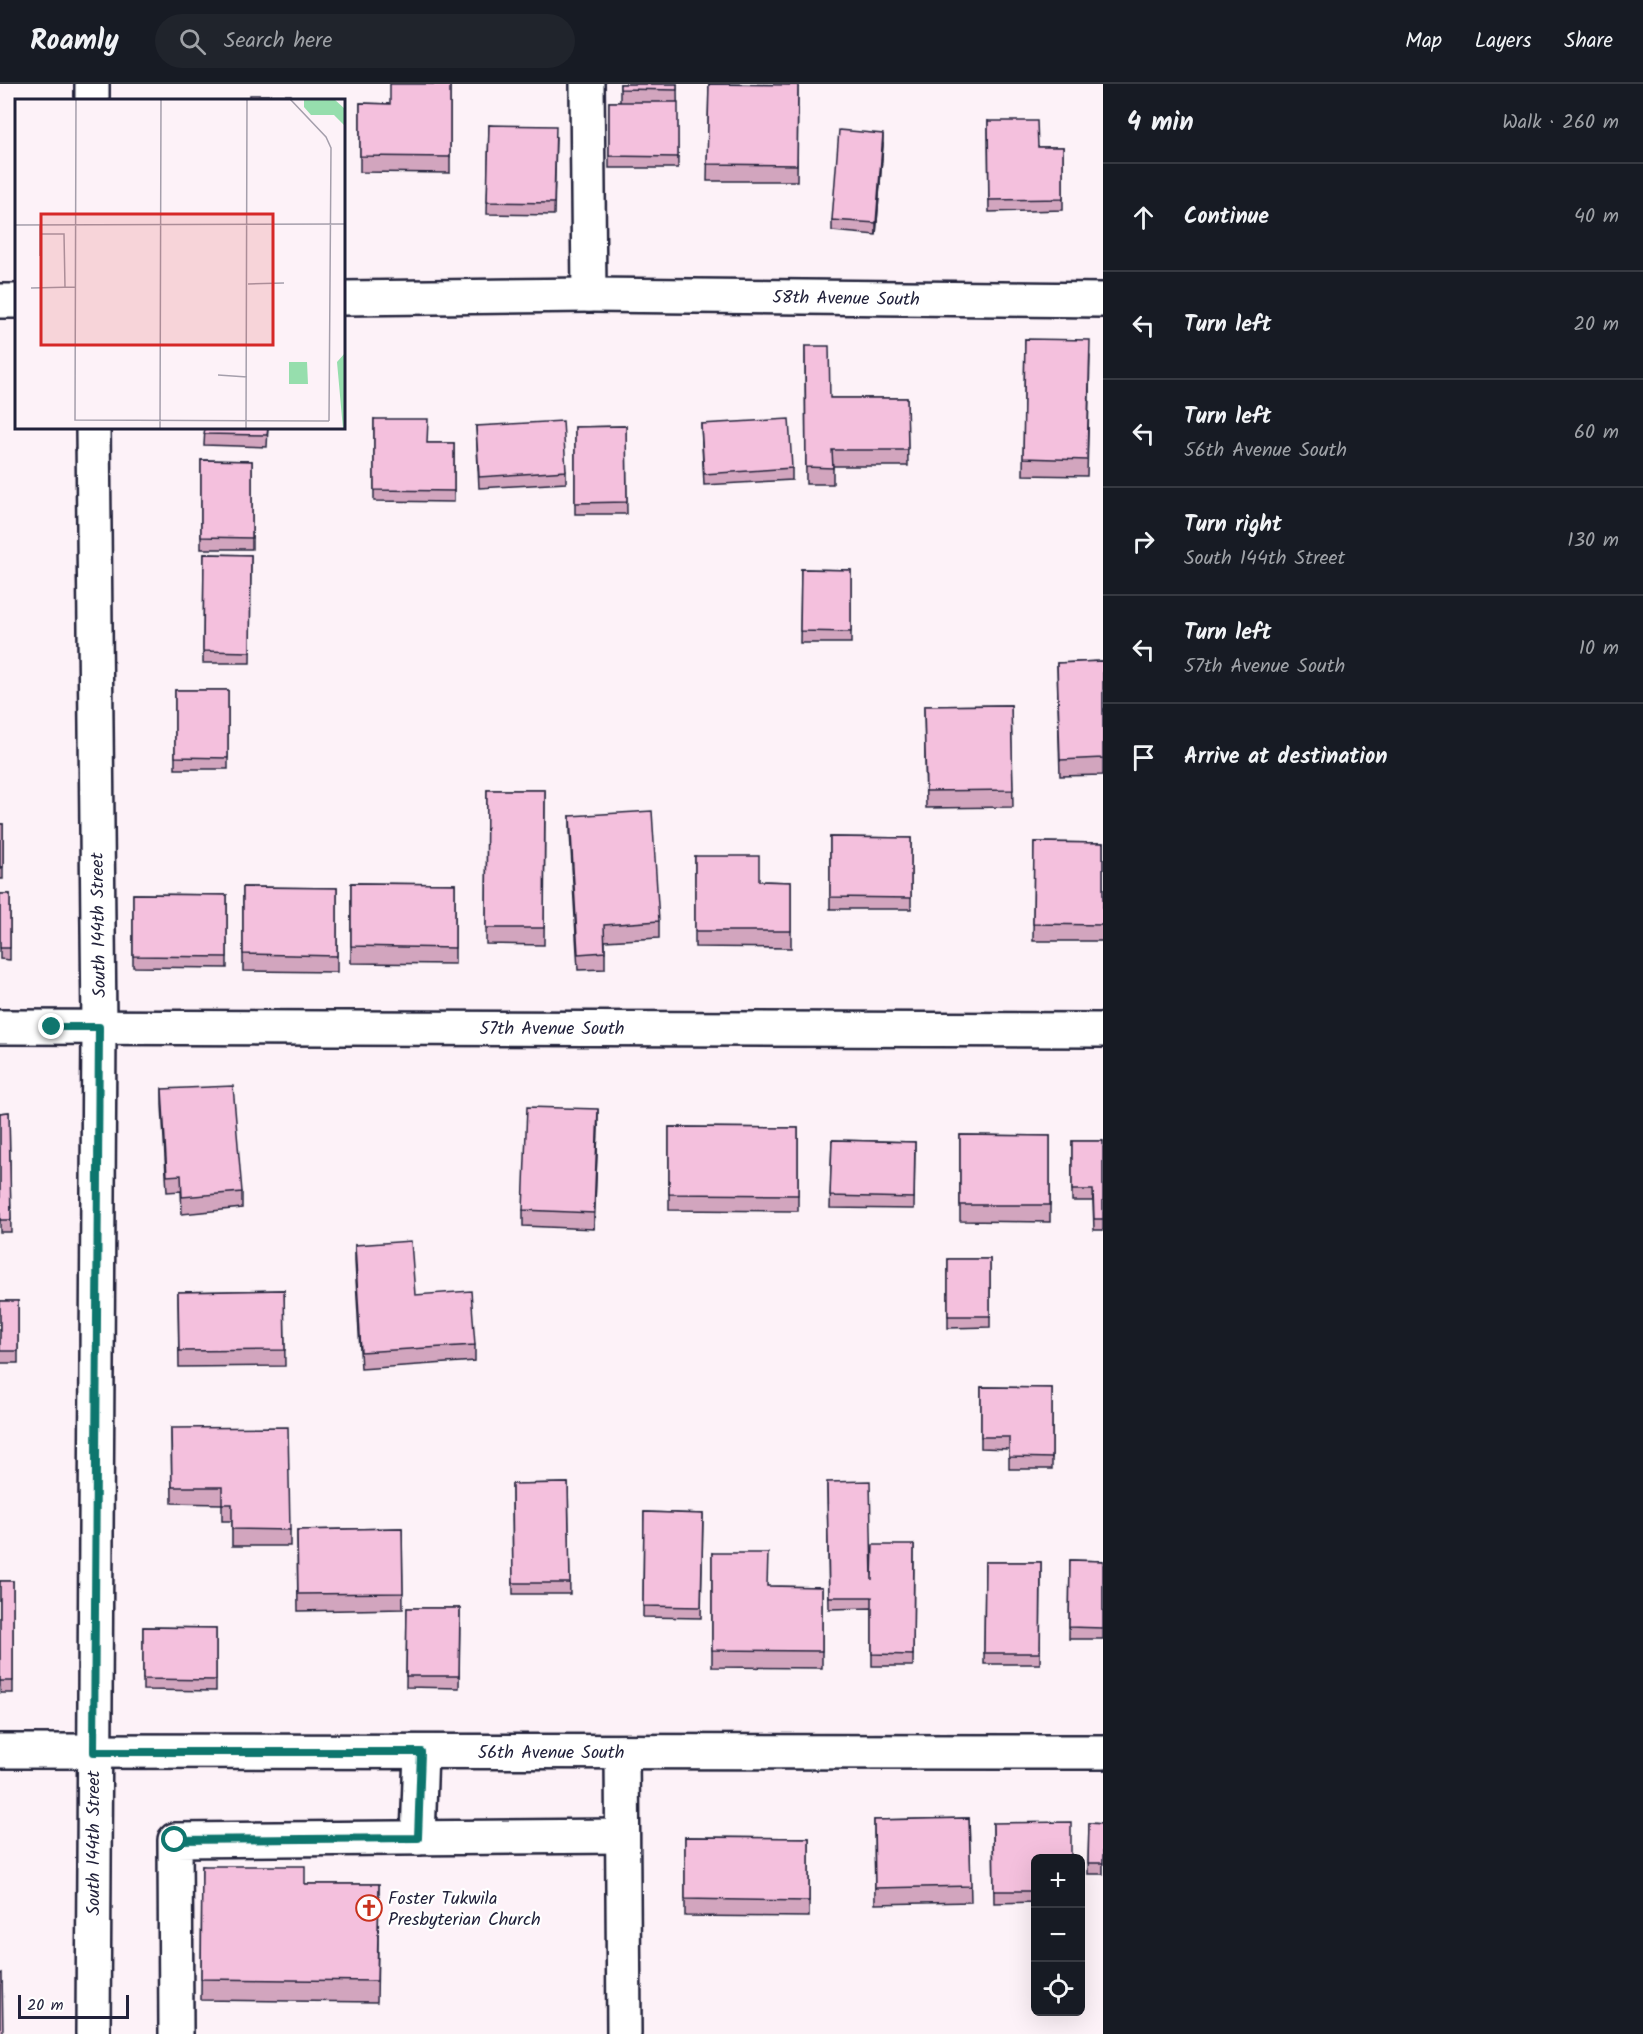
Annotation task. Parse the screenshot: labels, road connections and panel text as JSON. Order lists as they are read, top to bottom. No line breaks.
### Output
{"streets":{"street":["58th Avenue South","South 144th Street","57th Avenue South","56th Avenue South"]},"crossings":[["South 144th Street","57th Avenue South"],["South 144th Street","56th Avenue South"]],"places":{"church":["Foster Tukwila Presbyterian Church"]},"scale_bar":"20 m","page":{"header":"Roamly","search":"Search here","nav":["Map","Layers","Share"],"heading":["4 min","Walk · 260 m"],"list":[["Continue","40 m"],["Turn left","20 m"],["Turn left","56th Avenue South","60 m"],["Turn right","South 144th Street","130 m"],["Turn left","57th Avenue South","10 m"],"Arrive at destination"],"map_buttons":["+","−"],"scale":"20 m"}}
